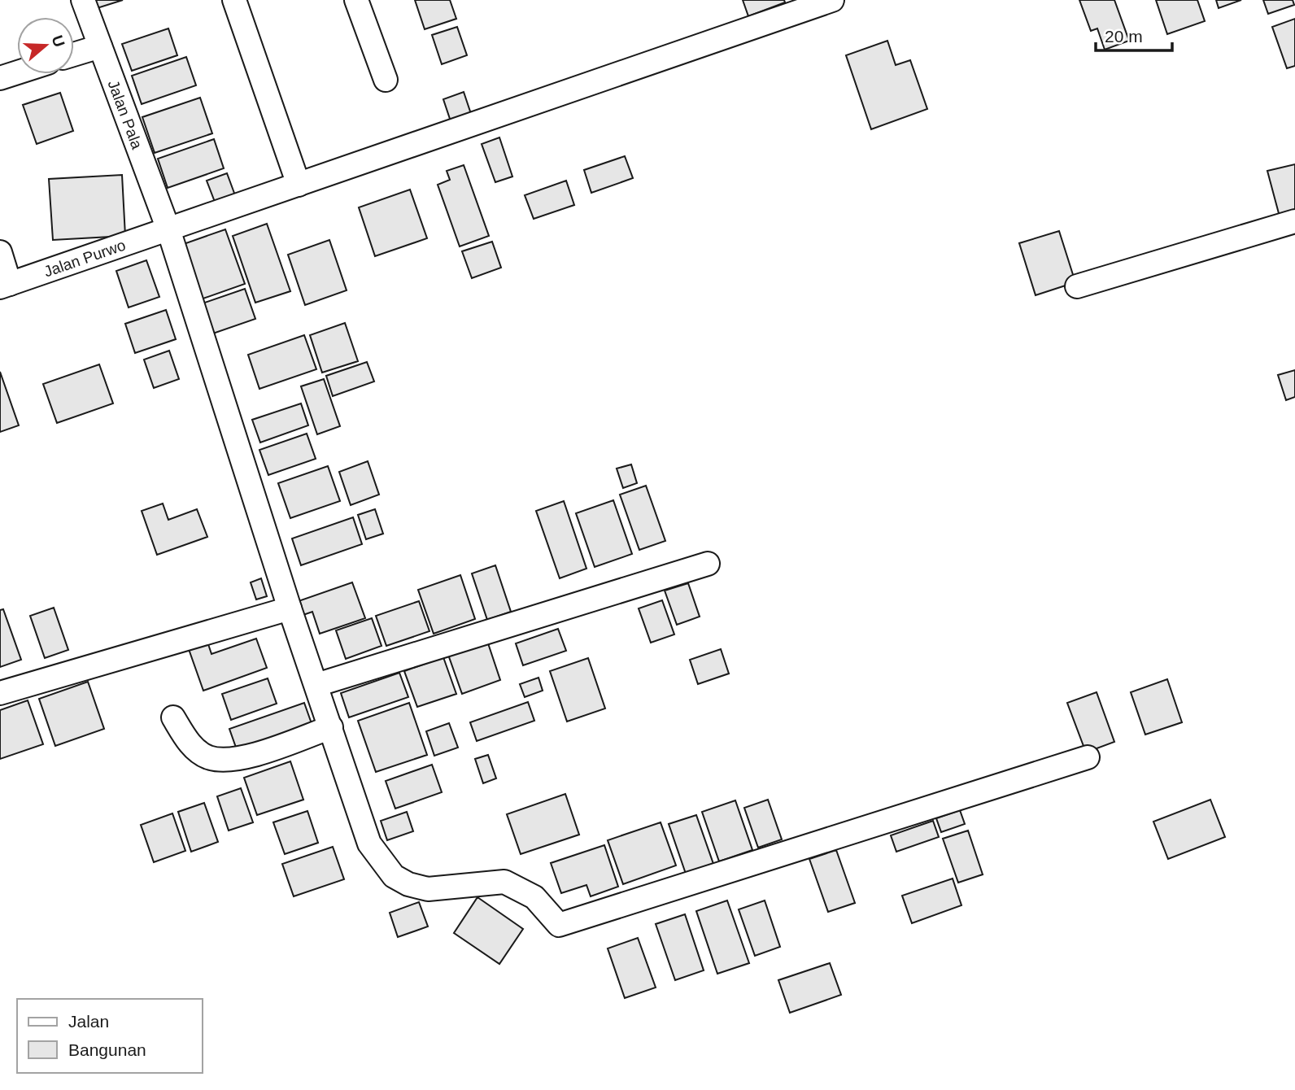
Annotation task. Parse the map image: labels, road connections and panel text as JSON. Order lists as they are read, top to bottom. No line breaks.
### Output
{"streets":{"street":["Jalan Pala","Jalan Purwo"]},"crossings":[["Jalan Pala","Jalan Purwo"]],"legend":["Jalan","Bangunan"],"scale_bar":"20 m","north":"right"}
